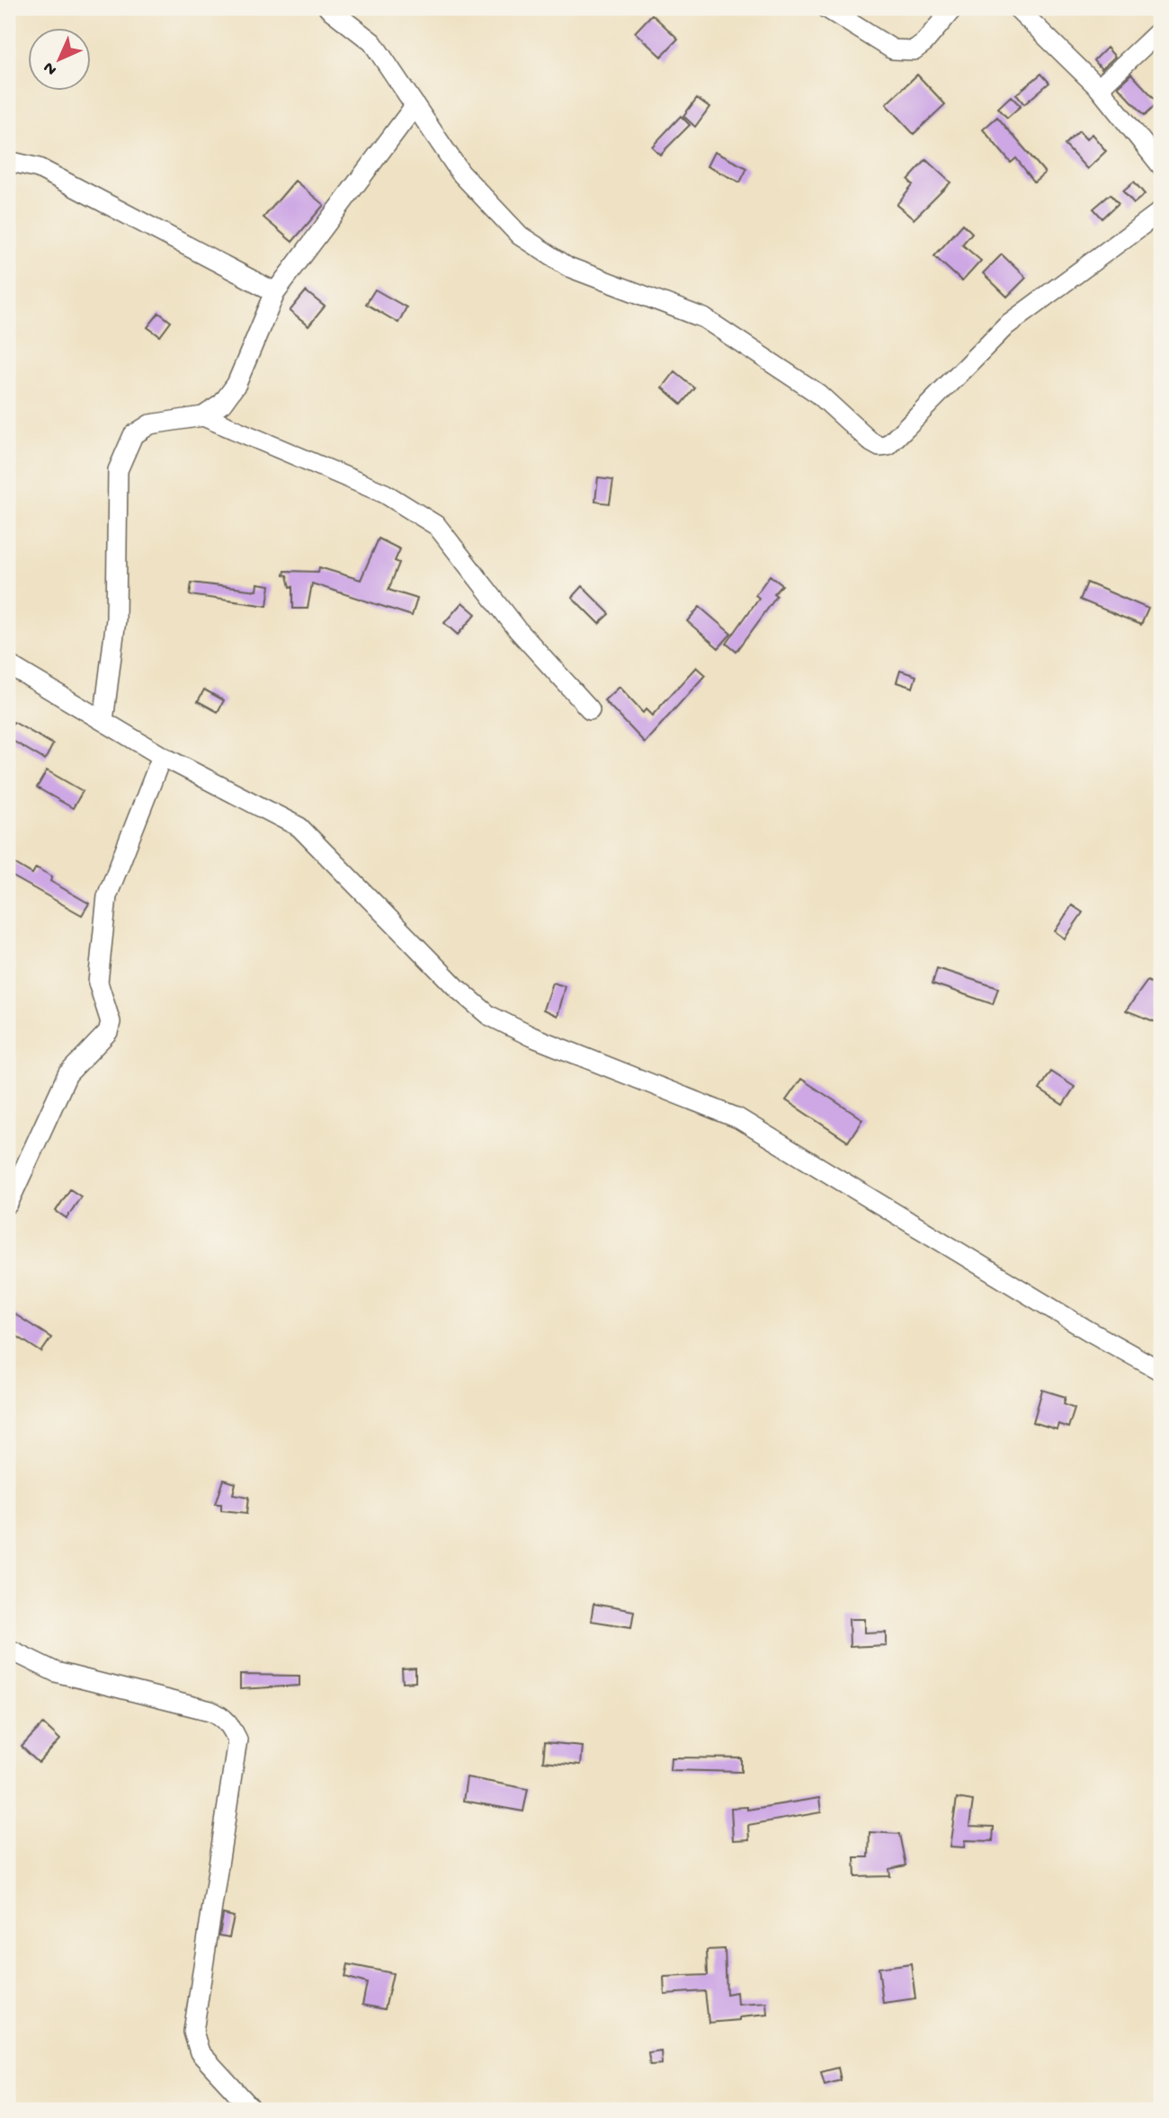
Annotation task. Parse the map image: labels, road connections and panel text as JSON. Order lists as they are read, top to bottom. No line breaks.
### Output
{"north":"bottom left"}
